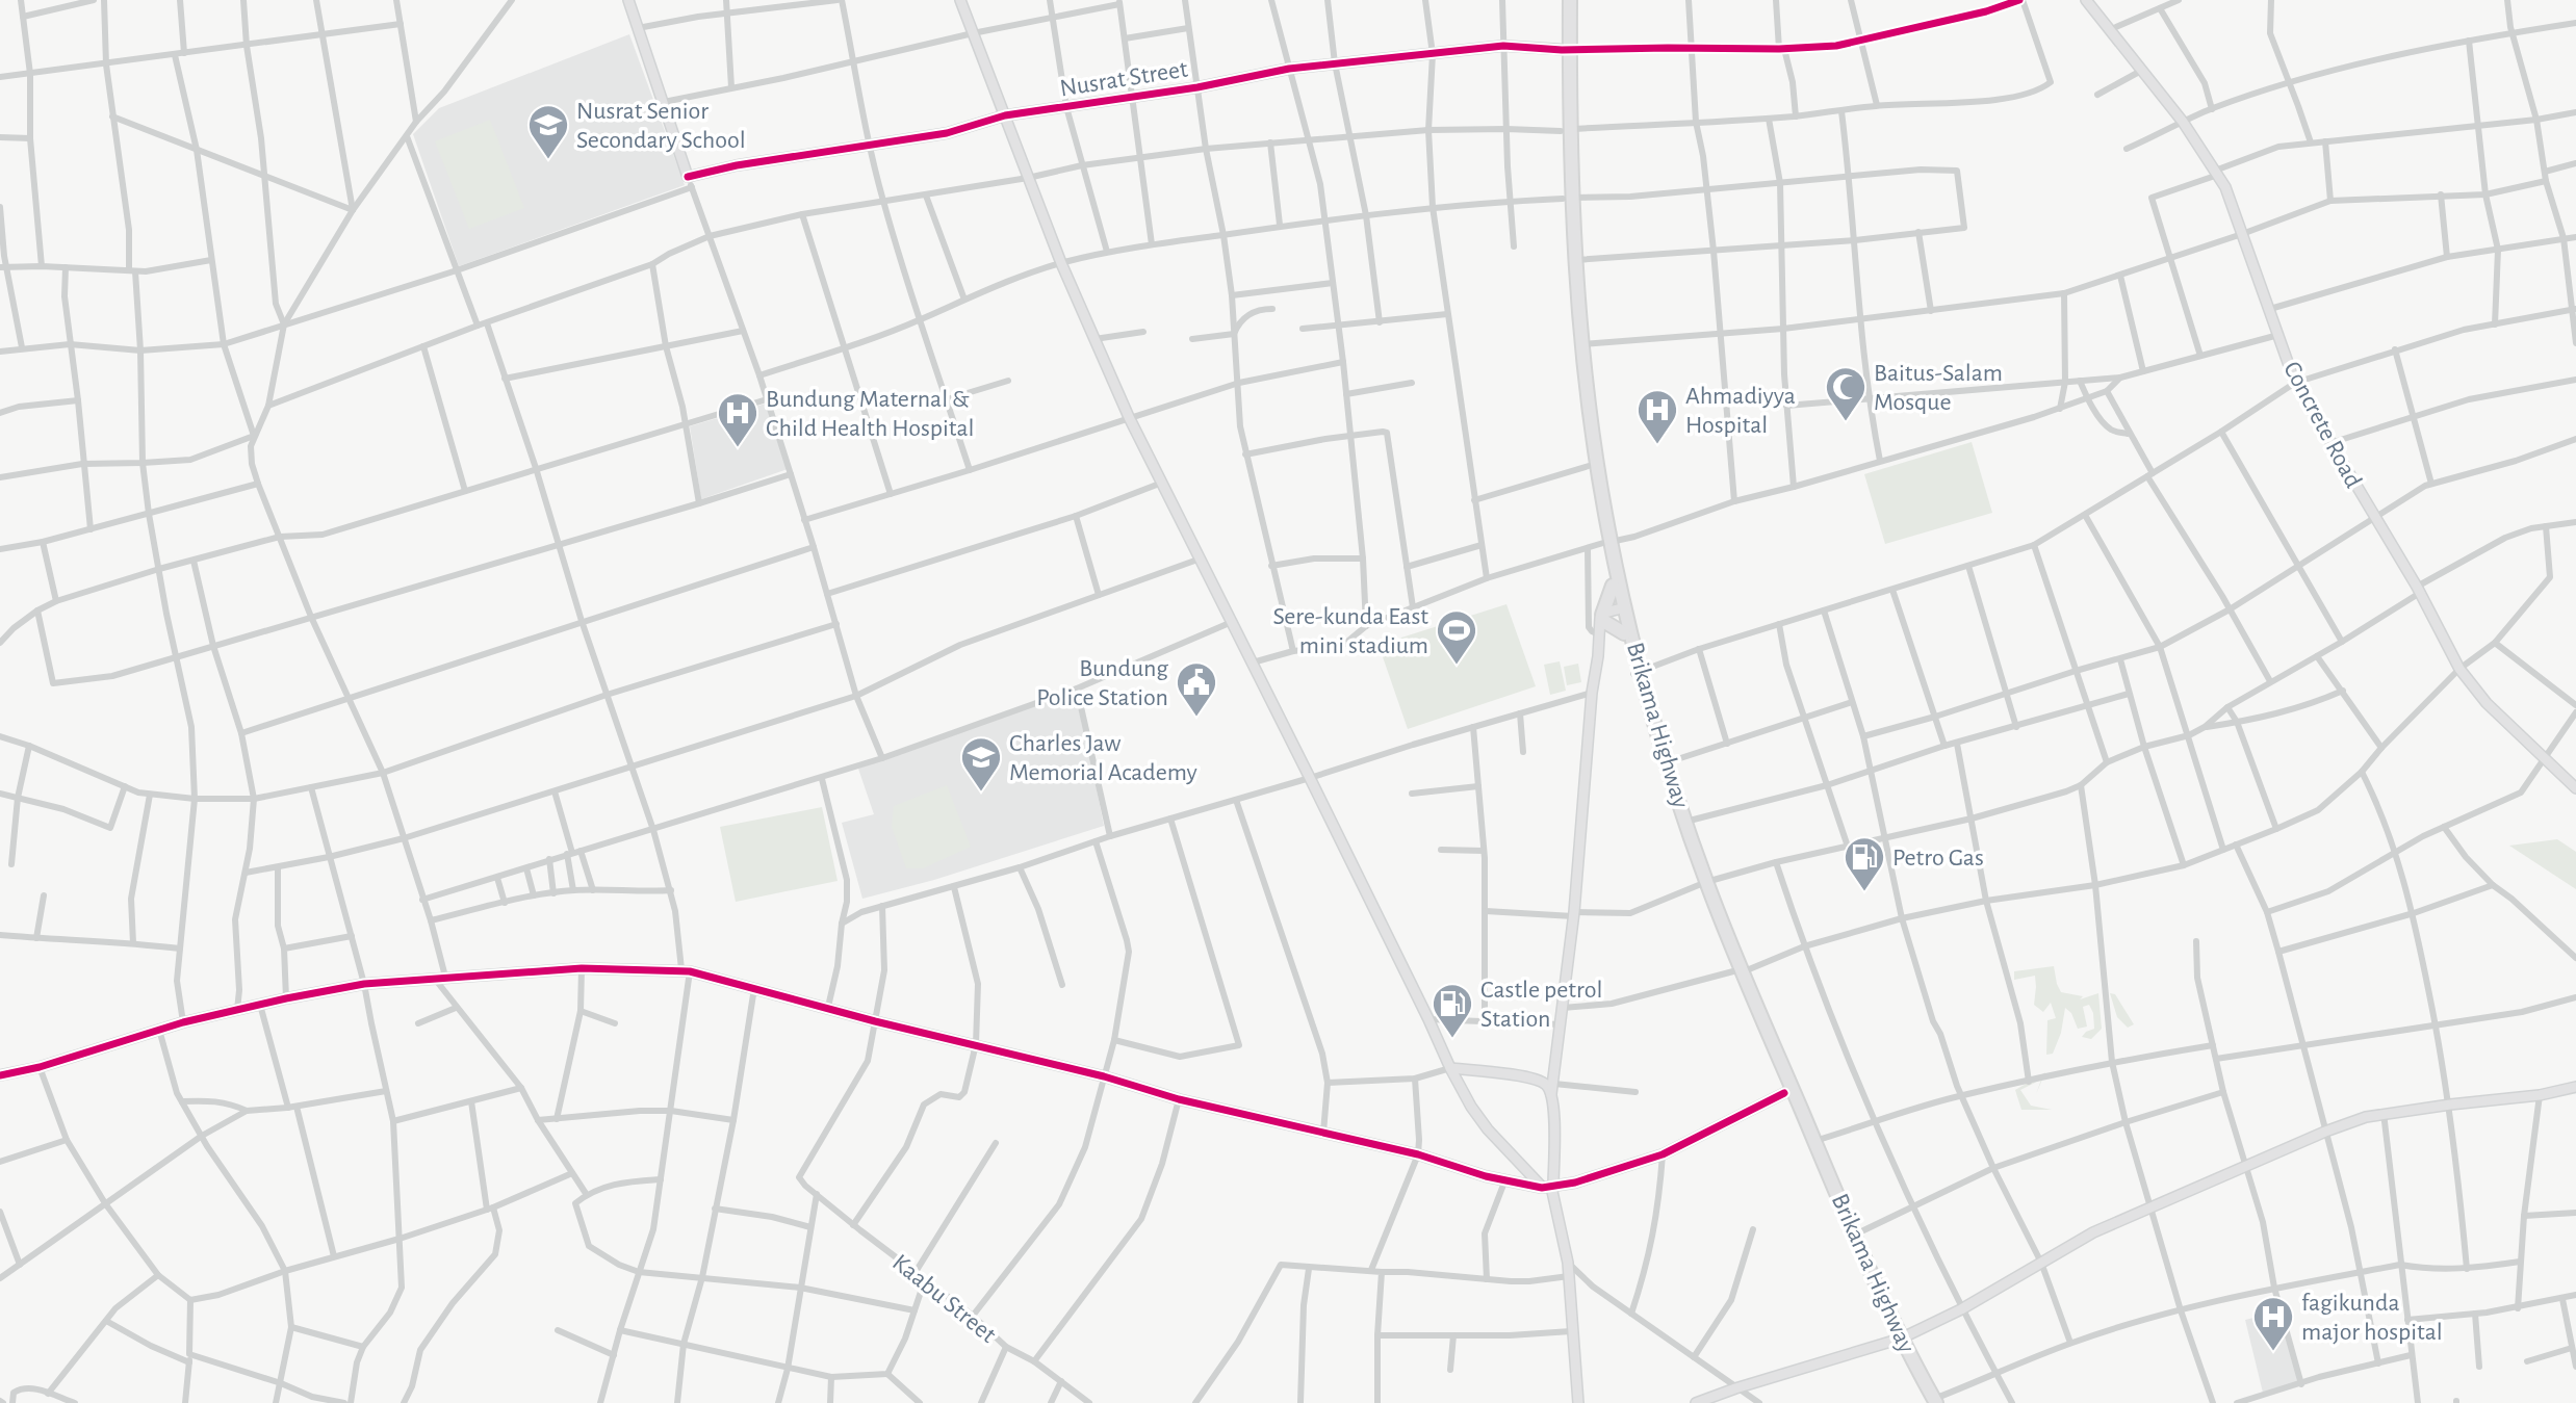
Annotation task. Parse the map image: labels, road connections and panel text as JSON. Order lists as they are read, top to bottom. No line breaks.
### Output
{"streets":{"highway":["Brikama Highway"],"street":["Nusrat Street","Concrete Road","Kaabu Street"]},"crossings":[["Nusrat Street","Brikama Highway"]],"places":{"school or university":["Nusrat Senior Secondary School","Charles Jaw Memorial Academy"],"mosque":["Baitus-Salam Mosque"],"hospital":["Ahmadiyya Hospital","Bundung Maternal & Child Health Hospital","fagikunda major hospital"],"sports":["Sere-kunda East mini stadium"],"public building":["Bundung Police Station"],"fuel station":["Petro Gas","Castle petrol Station"]}}
